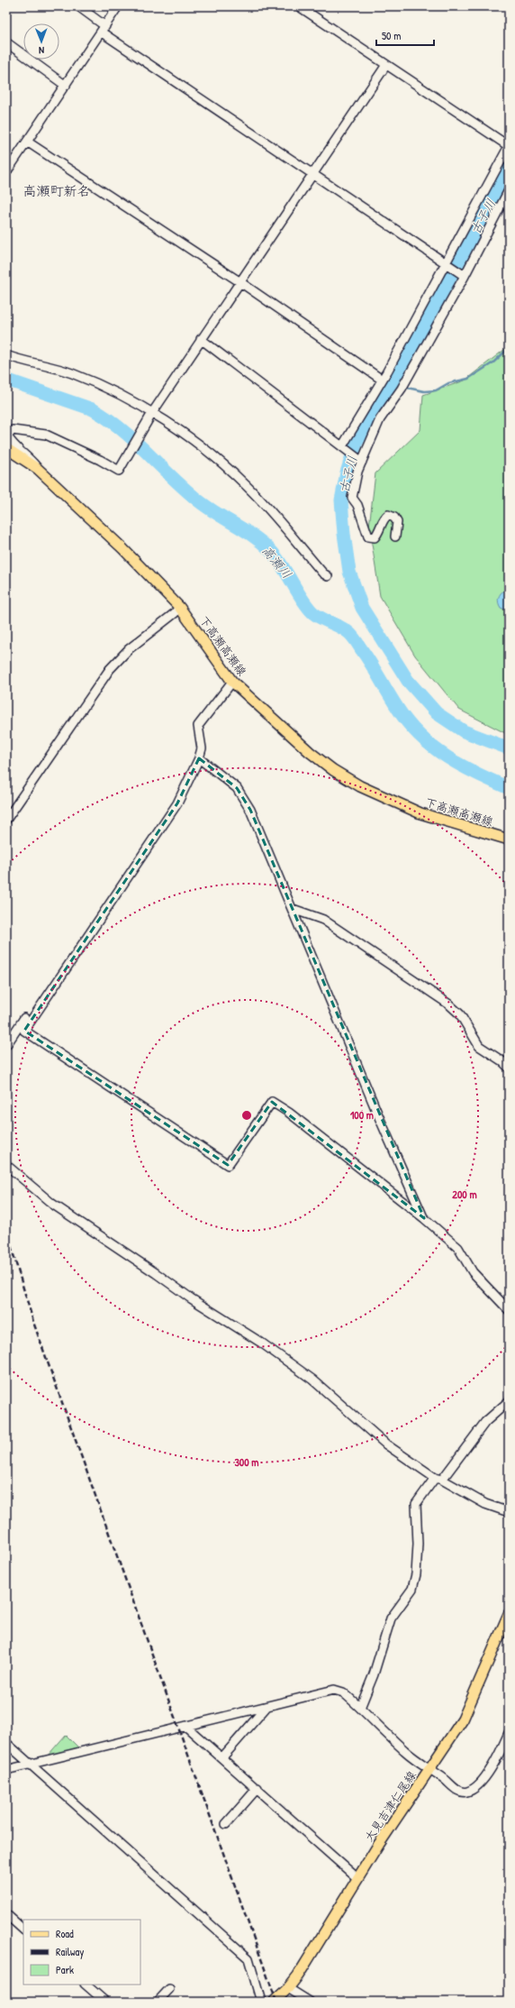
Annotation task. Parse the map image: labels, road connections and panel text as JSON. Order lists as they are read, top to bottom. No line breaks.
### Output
{"streets":{"main road":["下高瀬高瀬線","大見吉津仁尾線"]},"districts":["高瀬町新名"],"water":["古子川","高瀬川"],"legend":["Road","Railway","Park"],"scale_bar":"50 m","north":"bottom","rings":["100 m","200 m","300 m"]}
